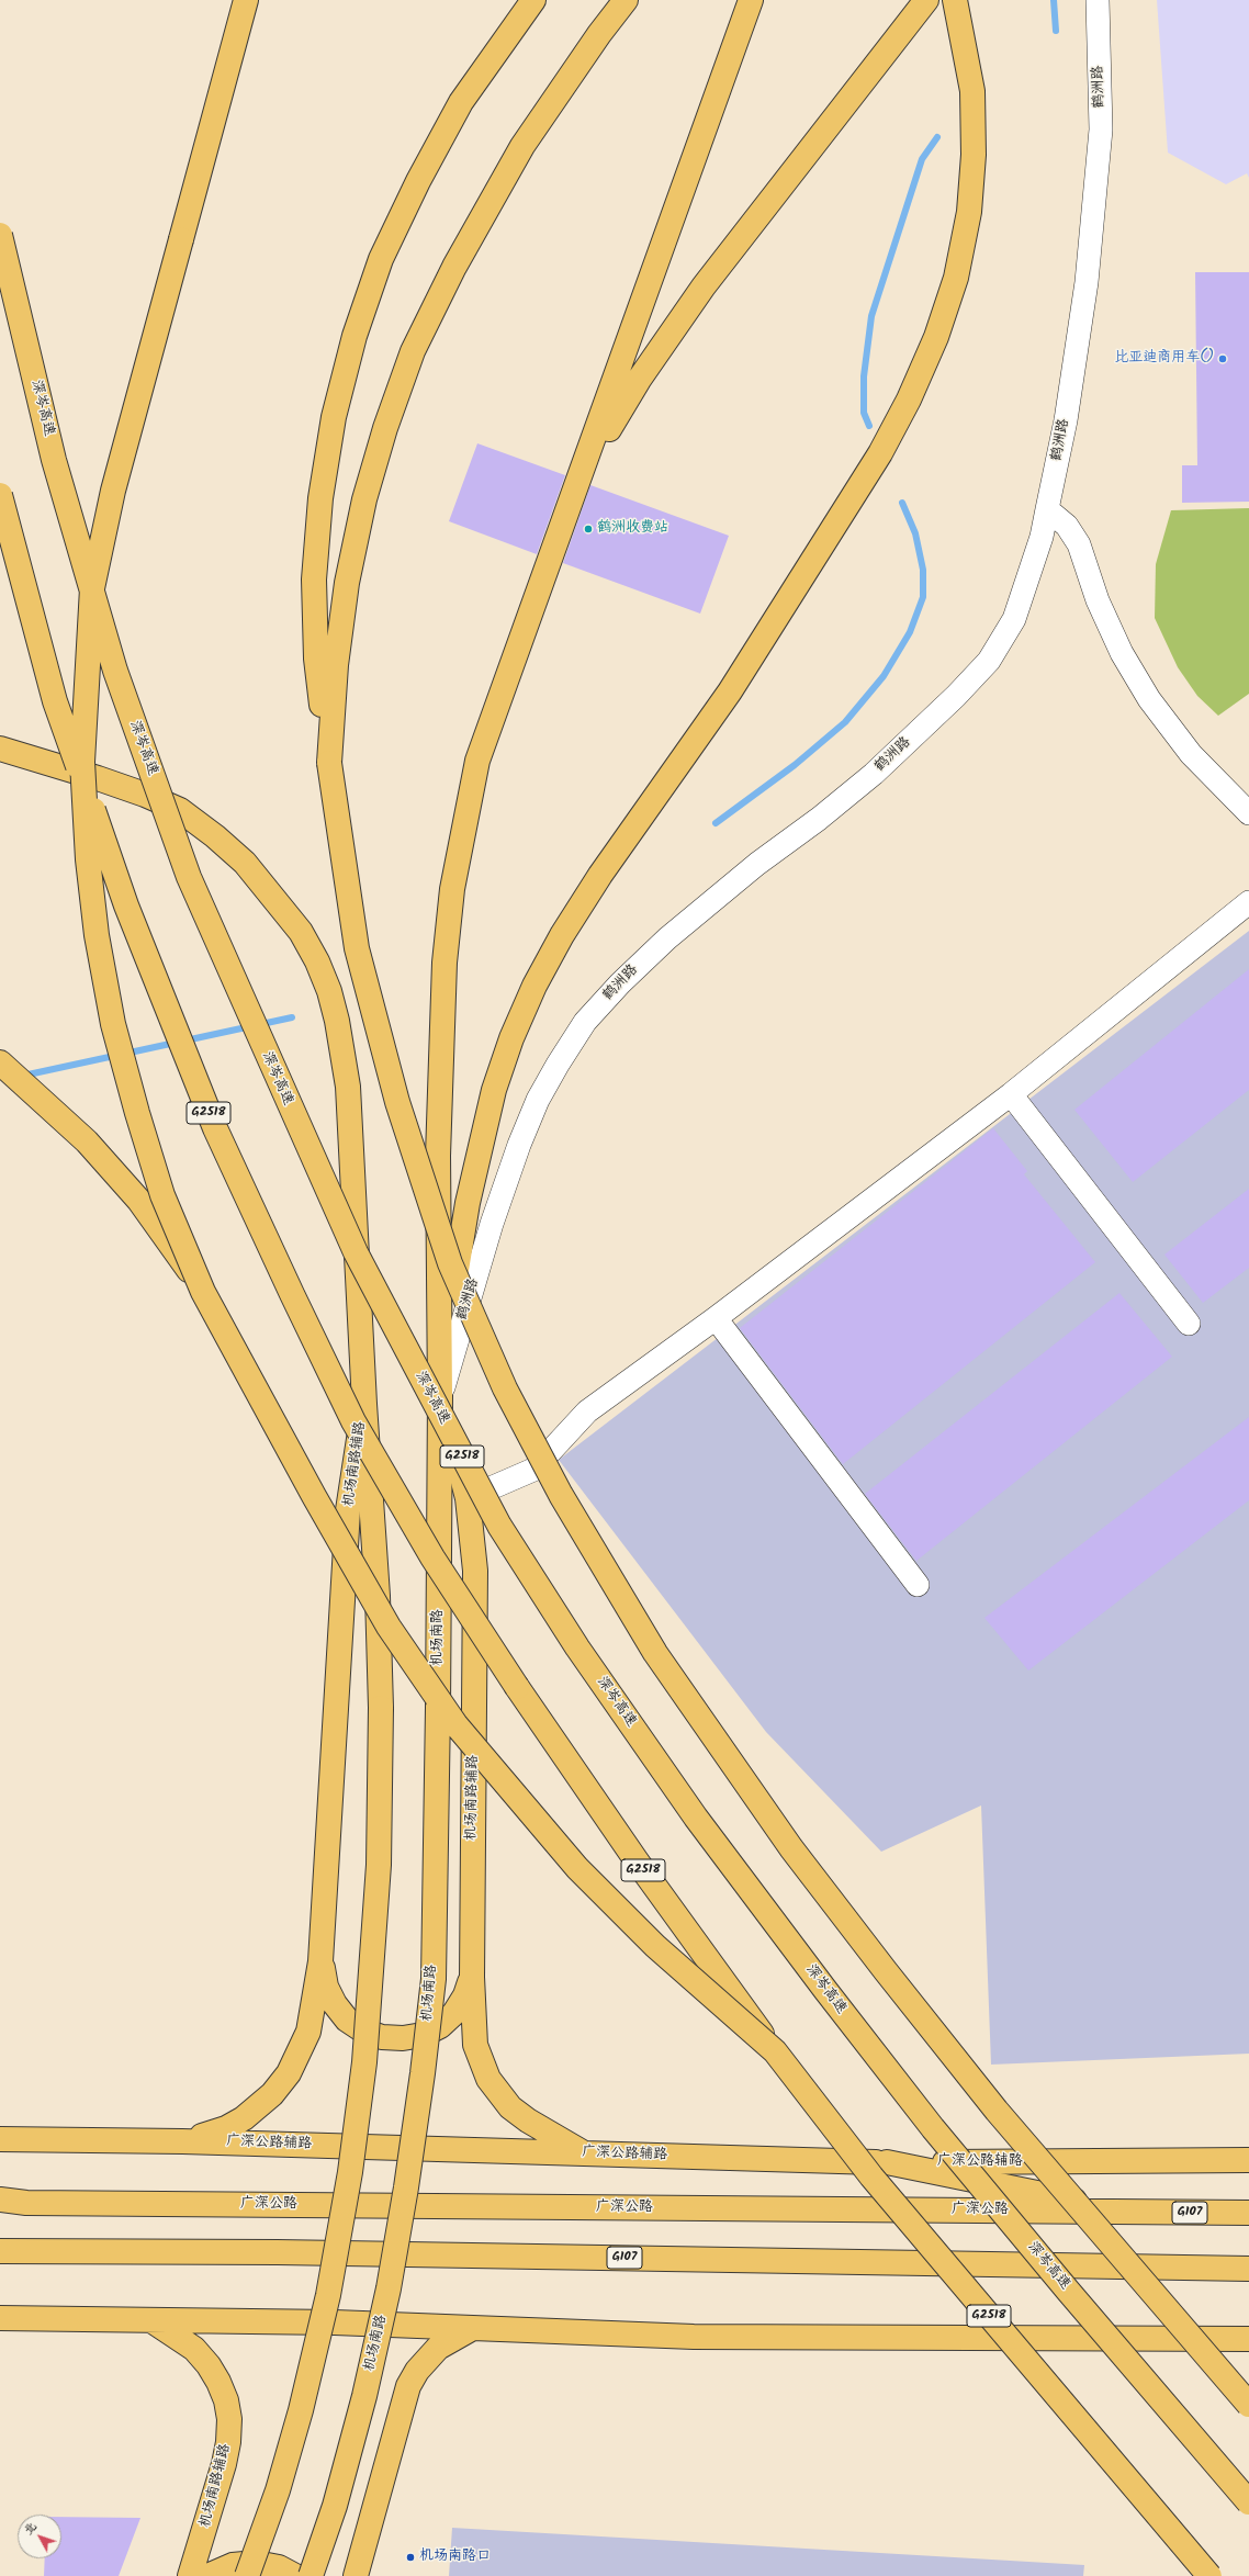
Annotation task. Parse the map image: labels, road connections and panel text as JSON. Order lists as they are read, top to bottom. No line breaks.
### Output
{"streets":{"main road":["深岑高速","G2518","机场南路辅路","机场南路","广深公路辅路","广深公路","G107"],"street":["鹤洲路"]},"crossings":[["鹤洲路","机场南路辅路"],["鹤洲路","机场南路"],["机场南路辅路","机场南路"],["机场南路辅路","广深公路辅路"]],"places":["比亚迪商用车()","鹤洲收费站","机场南路口"],"north":"top left"}
